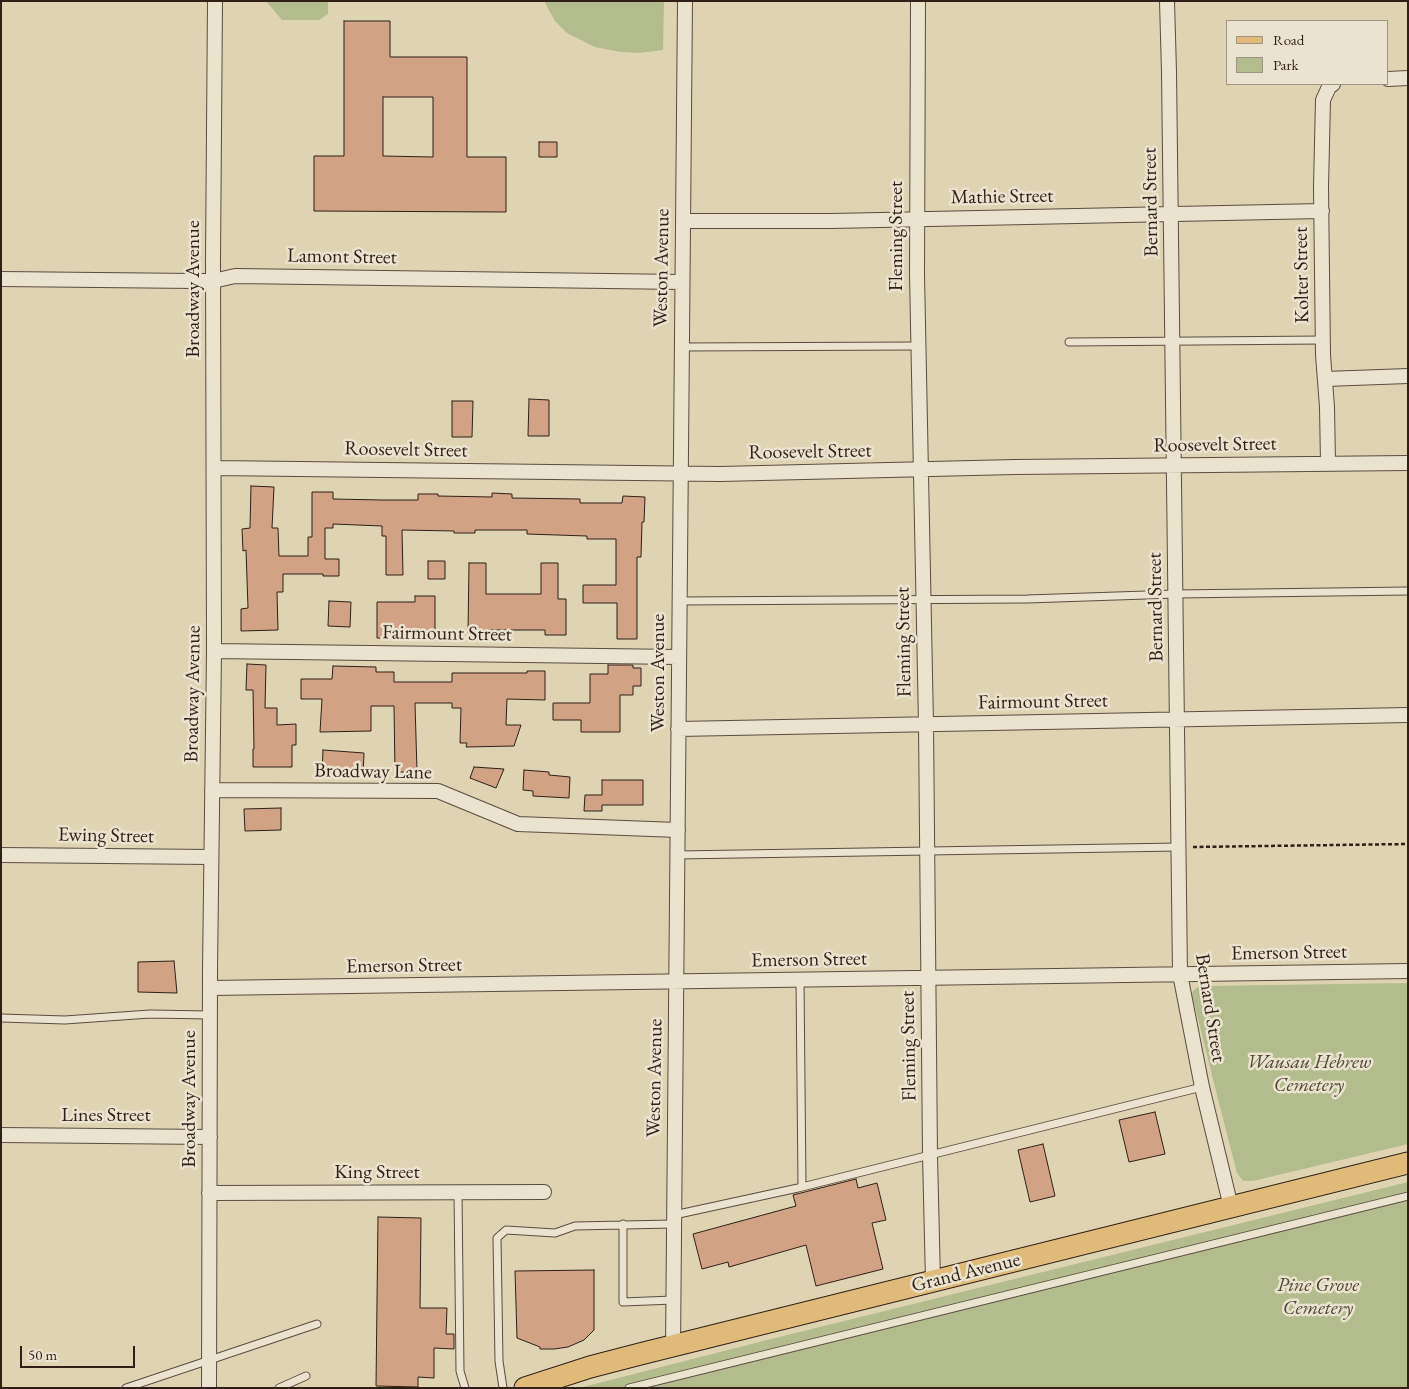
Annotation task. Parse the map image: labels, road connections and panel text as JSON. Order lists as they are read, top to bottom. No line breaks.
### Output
{"streets":{"main road":["Grand Avenue"],"street":["Mathie Street","Bernard Street","Fleming Street","Lamont Street","Weston Avenue","Kolter Street","Broadway Avenue","Roosevelt Street","Fairmount Street","Broadway Lane","Ewing Street","Emerson Street","Lines Street","King Street"]},"crossings":[["Mathie Street","Bernard Street"],["Mathie Street","Fleming Street"],["Mathie Street","Weston Avenue"],["Mathie Street","Kolter Street"],["Bernard Street","Roosevelt Street"],["Bernard Street","Fairmount Street"],["Bernard Street","Emerson Street"],["Bernard Street","Grand Avenue"],["Fleming Street","Roosevelt Street"],["Fleming Street","Fairmount Street"],["Fleming Street","Emerson Street"],["Fleming Street","Grand Avenue"],["Lamont Street","Weston Avenue"],["Lamont Street","Broadway Avenue"],["Weston Avenue","Roosevelt Street"],["Weston Avenue","Fairmount Street"],["Weston Avenue","Broadway Lane"],["Weston Avenue","Emerson Street"],["Weston Avenue","Grand Avenue"],["Kolter Street","Roosevelt Street"],["Broadway Avenue","Roosevelt Street"],["Broadway Avenue","Fairmount Street"],["Broadway Avenue","Broadway Lane"],["Broadway Avenue","Ewing Street"],["Broadway Avenue","Emerson Street"],["Broadway Avenue","Lines Street"],["Broadway Avenue","King Street"]],"parks":["Wausau Hebrew Cemetery","Pine Grove Cemetery"],"legend":["Road","Park"],"scale_bar":"50 m"}
